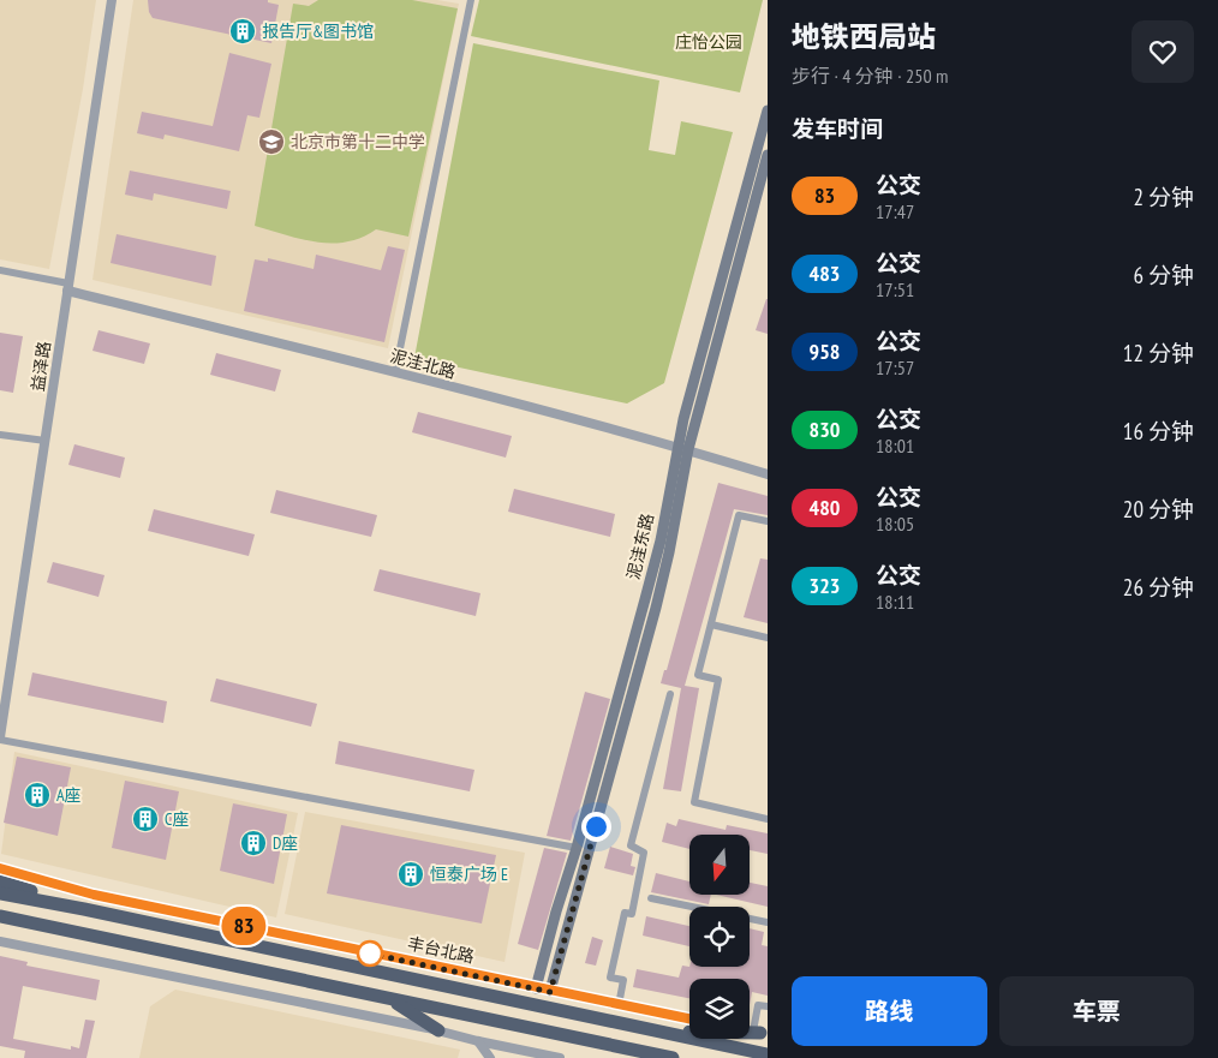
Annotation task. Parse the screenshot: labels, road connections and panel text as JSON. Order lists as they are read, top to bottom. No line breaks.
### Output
{"streets":{"highway":["丰台北路"],"main road":["泥洼东路"],"street":["泥洼北路","益泽路"]},"crossings":[["泥洼北路","益泽路"],["泥洼北路","泥洼东路"],["泥洼东路","丰台北路"]],"parks":["庄怡公园"],"places":{"building":["报告厅&图书馆","A座","C座","D座","恒泰广场 E"],"school or university":["北京市第十二中学"]},"lines":["bus line 83"],"north":"bottom","page":{"on_map":"83","heading":[["地铁西局站","步行 · 4 分钟 · 250 m"],"发车时间"],"list":[{"mark":"83","name":"公交","note":"17:47","value":"2 分钟"},{"mark":"483","name":"公交","note":"17:51","value":"6 分钟"},{"mark":"958","name":"公交","note":"17:57","value":"12 分钟"},{"mark":"830","name":"公交","note":"18:01","value":"16 分钟"},{"mark":"480","name":"公交","note":"18:05","value":"20 分钟"},{"mark":"323","name":"公交","note":"18:11","value":"26 分钟"}],"buttons":["路线","车票"]}}
